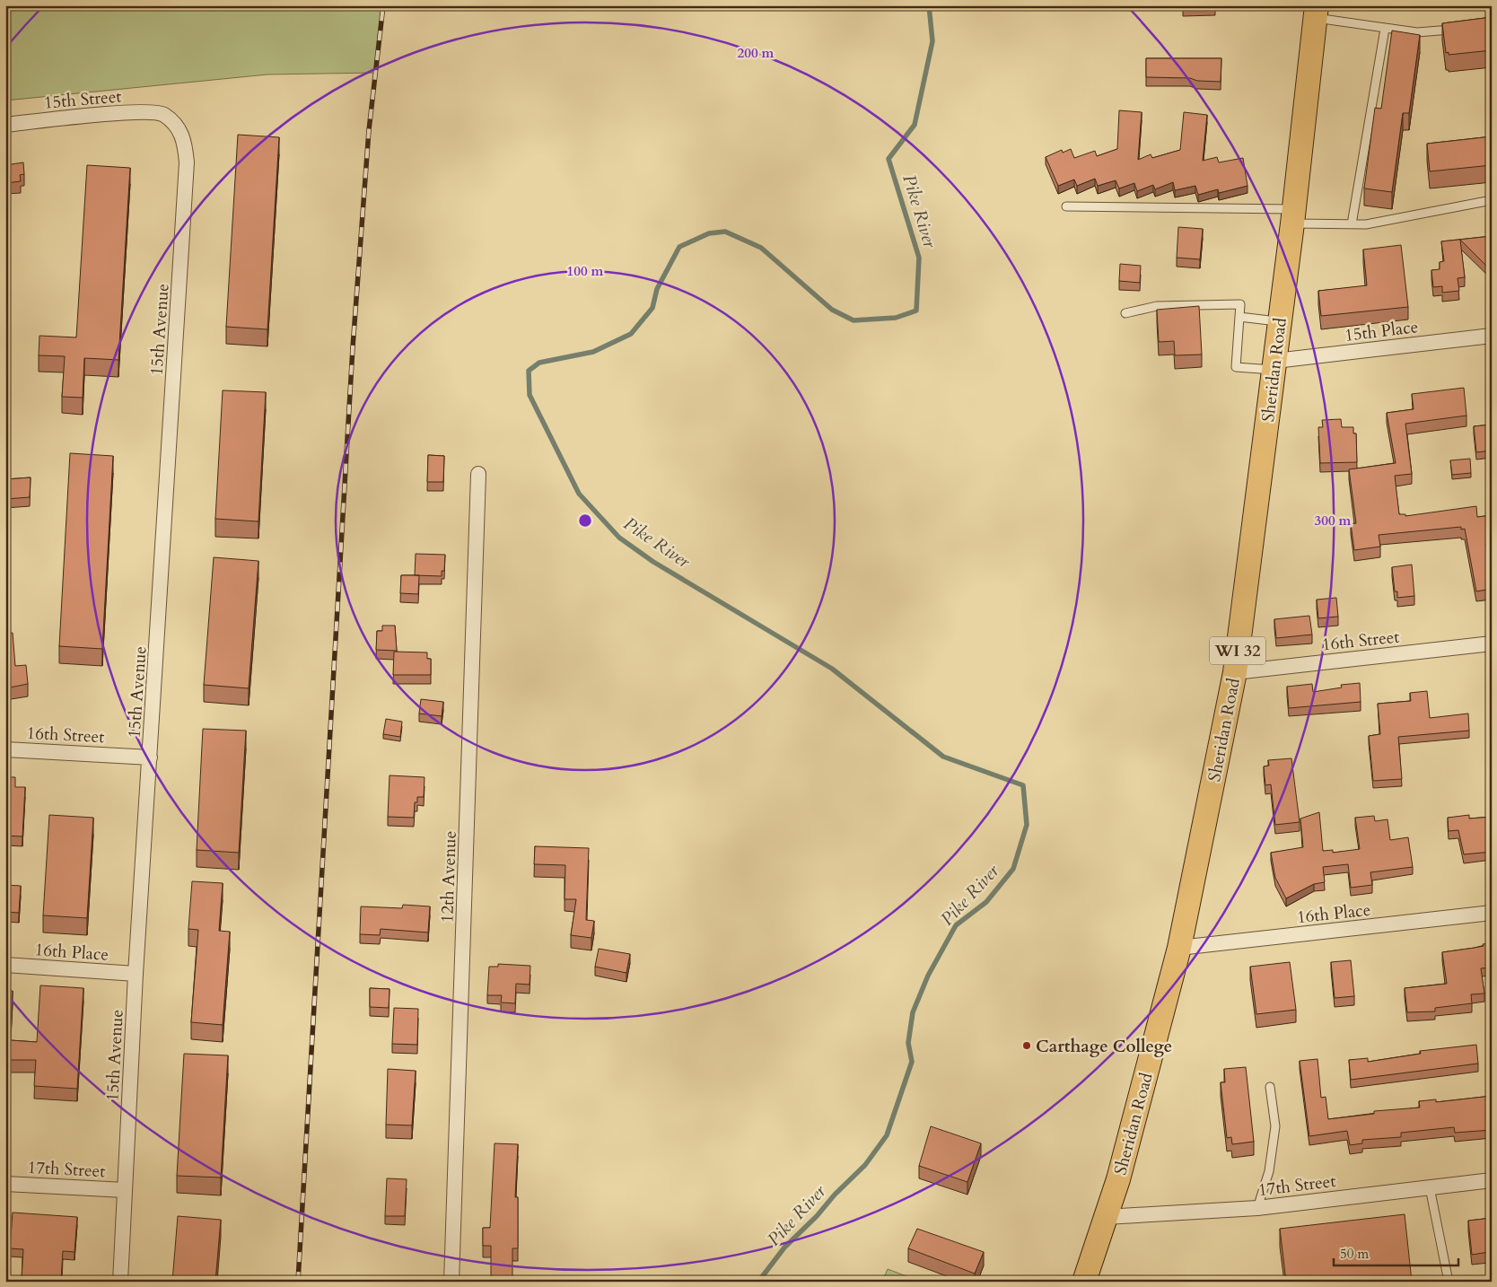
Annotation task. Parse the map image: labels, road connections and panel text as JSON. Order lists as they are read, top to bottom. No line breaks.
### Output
{"streets":{"main road":["Sheridan Road","WI 32"],"street":["15th Street","15th Avenue","15th Place","16th Street","12th Avenue","16th Place","17th Street"]},"crossings":[["15th Street","15th Avenue"],["15th Avenue","16th Street"],["15th Avenue","16th Place"],["15th Avenue","17th Street"],["15th Place","Sheridan Road"],["Sheridan Road","16th Street"],["Sheridan Road","16th Place"],["Sheridan Road","17th Street"]],"water":["Pike River"],"places":["Carthage College"],"scale_bar":"50 m","rings":["200 m","100 m","300 m"]}
